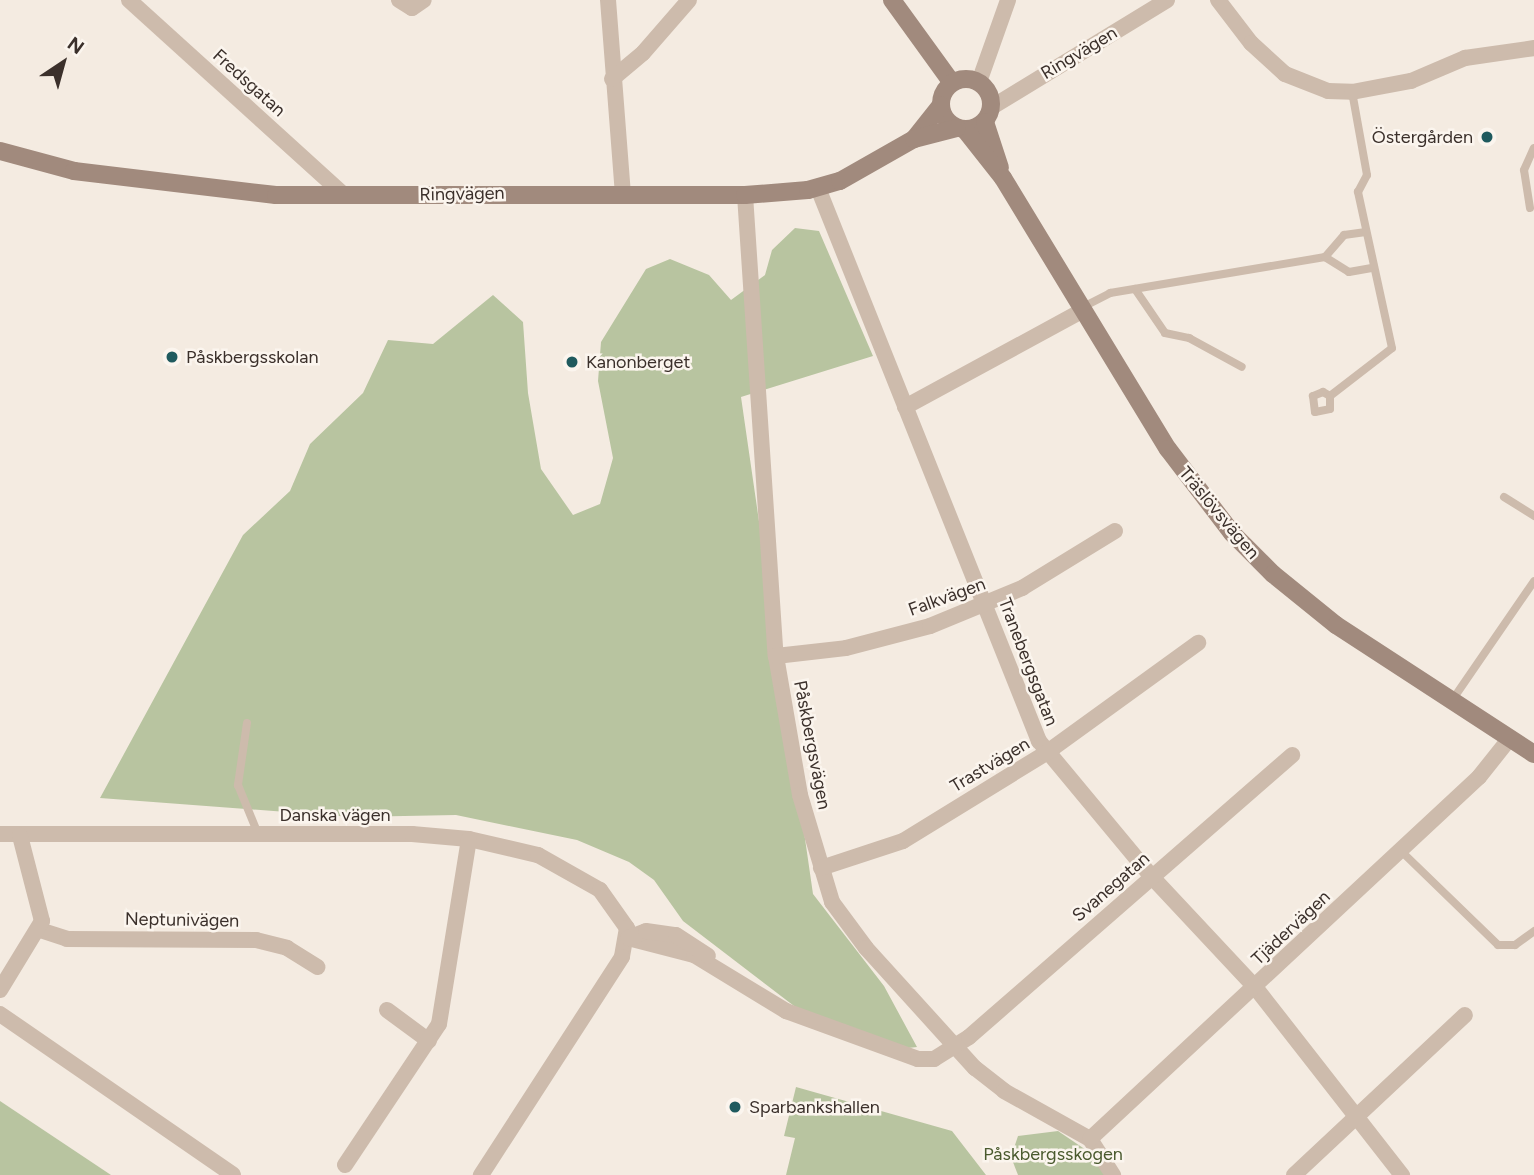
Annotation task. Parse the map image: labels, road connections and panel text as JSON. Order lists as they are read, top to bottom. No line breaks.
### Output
{"streets":{"street":["Ringvägen","Fredsgatan","Träslövsvägen","Falkvägen","Tranebergsgatan","Påskbergsvägen","Trastvägen","Danska vägen","Svanegatan","Neptunivägen","Tjädervägen"]},"crossings":[["Ringvägen","Fredsgatan"],["Ringvägen","Träslövsvägen"],["Ringvägen","Tranebergsgatan"],["Ringvägen","Påskbergsvägen"],["Träslövsvägen","Tjädervägen"],["Falkvägen","Tranebergsgatan"],["Falkvägen","Påskbergsvägen"],["Tranebergsgatan","Trastvägen"],["Tranebergsgatan","Svanegatan"],["Tranebergsgatan","Tjädervägen"],["Påskbergsvägen","Trastvägen"],["Påskbergsvägen","Svanegatan"],["Påskbergsvägen","Tjädervägen"]],"parks":["Påskbergsskogen"],"places":["Östergården","Påskbergsskolan","Kanonberget","Sparbankshallen"],"north":"top right"}
